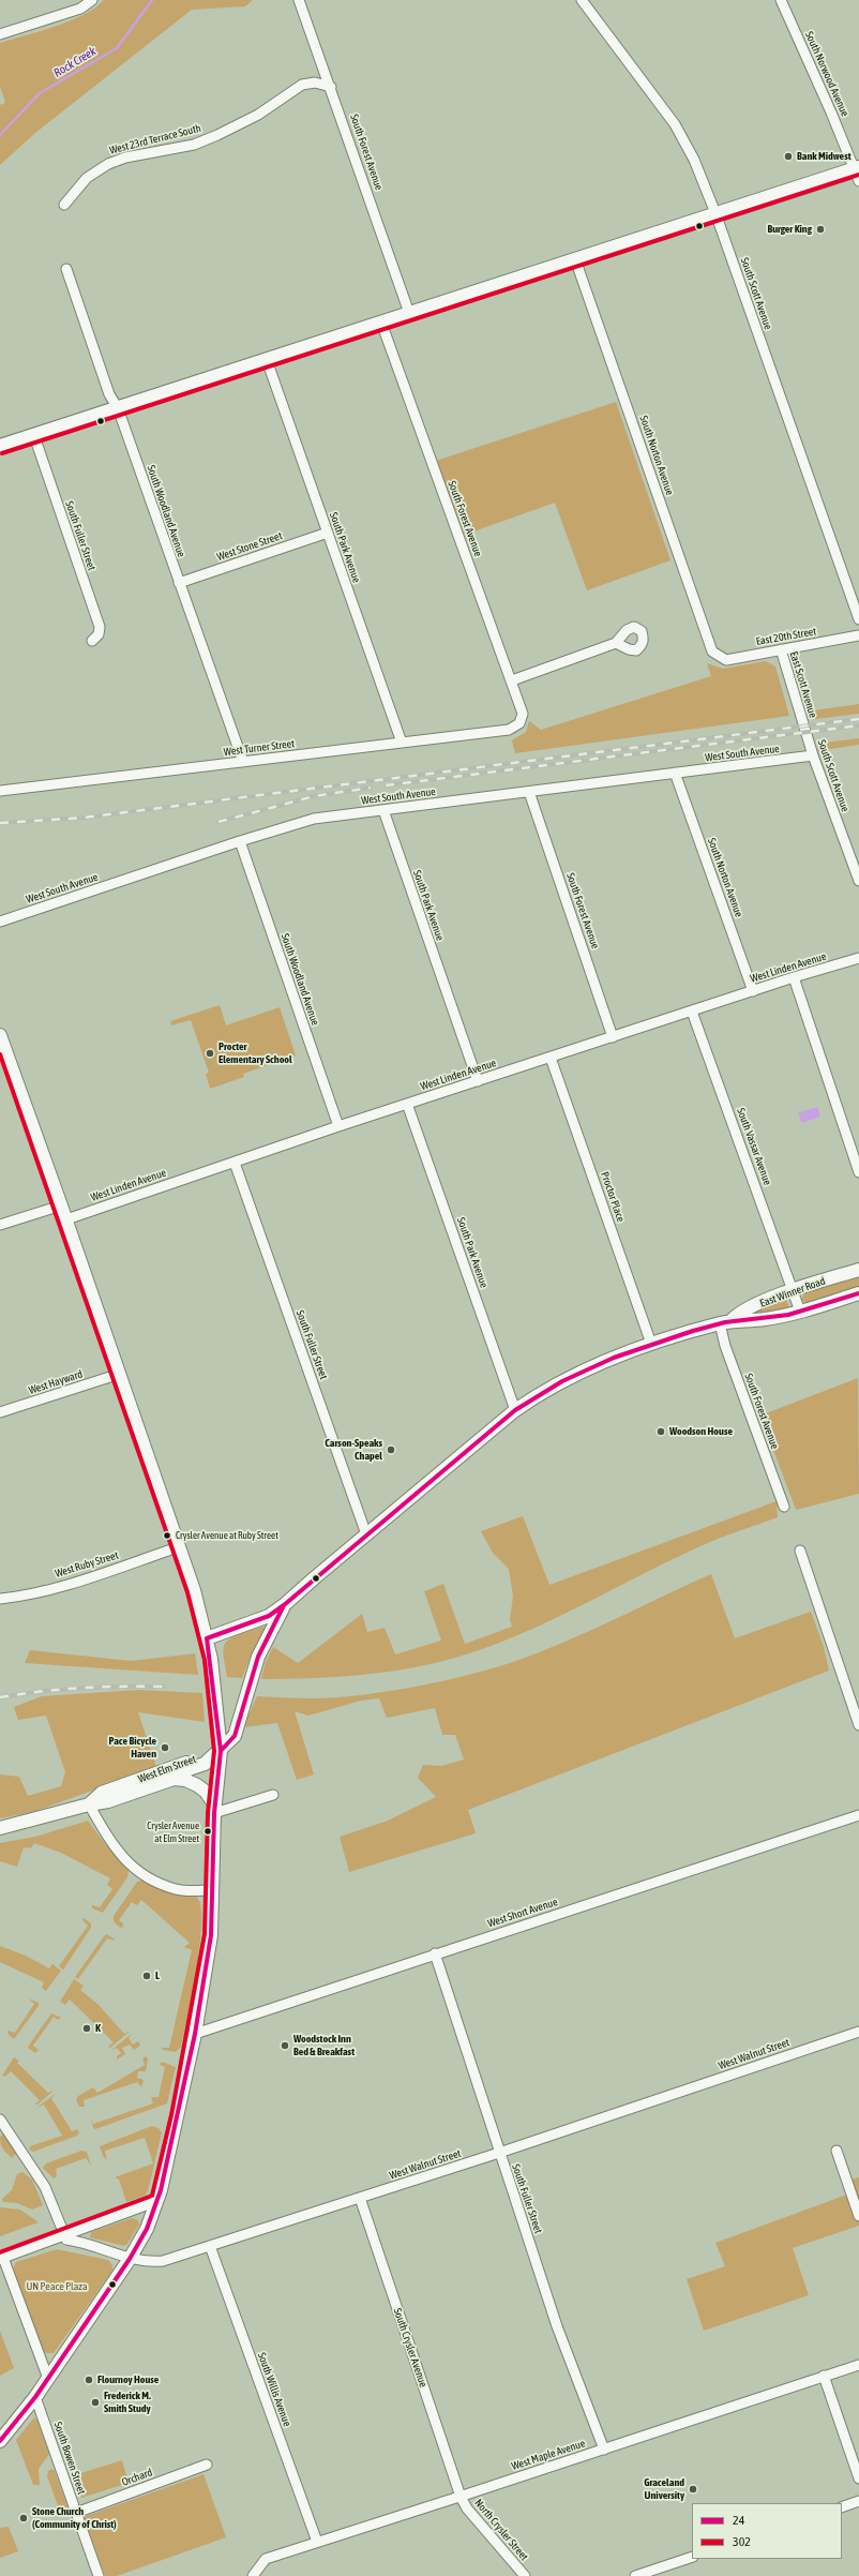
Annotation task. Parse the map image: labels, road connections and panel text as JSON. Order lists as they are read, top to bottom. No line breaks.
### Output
{"streets":{"main road":["East Winner Road","West Elm Street"],"street":["South Norwood Avenue","West 23rd Terrace South","South Forest Avenue","South Scott Avenue","South Norton Avenue","South Woodland Avenue","South Fuller Street","West Stone Street","South Park Avenue","East 20th Street","East Scott Avenue","West Turner Street","West South Avenue","West Linden Avenue","South Vassar Avenue","Proctor Place","West Hayward","West Ruby Street","West Short Avenue","West Walnut Street","South Crysler Avenue","South Willis Avenue","West Maple Avenue","South Bowen Street","Orchard","North Crysler Street"]},"crossings":[["West 23rd Terrace South","South Forest Avenue"],["South Forest Avenue","West Turner Street"],["South Forest Avenue","West South Avenue"],["South Forest Avenue","West Linden Avenue"],["South Forest Avenue","East Winner Road"],["South Scott Avenue","East Scott Avenue"],["South Scott Avenue","West South Avenue"],["South Norton Avenue","East 20th Street"],["South Norton Avenue","West South Avenue"],["South Norton Avenue","West Linden Avenue"],["South Woodland Avenue","West Stone Street"],["South Woodland Avenue","West Turner Street"],["South Woodland Avenue","West South Avenue"],["South Woodland Avenue","West Linden Avenue"],["South Fuller Street","West Linden Avenue"],["South Fuller Street","West Short Avenue"],["South Fuller Street","West Walnut Street"],["South Fuller Street","West Maple Avenue"],["West Stone Street","South Park Avenue"],["South Park Avenue","West Turner Street"],["South Park Avenue","West South Avenue"],["South Park Avenue","West Linden Avenue"],["East 20th Street","East Scott Avenue"],["West Linden Avenue","South Vassar Avenue"],["West Linden Avenue","Proctor Place"],["South Vassar Avenue","East Winner Road"],["West Walnut Street","South Crysler Avenue"],["West Walnut Street","South Willis Avenue"],["South Crysler Avenue","West Maple Avenue"],["South Crysler Avenue","North Crysler Street"],["South Willis Avenue","West Maple Avenue"],["West Maple Avenue","North Crysler Street"],["South Bowen Street","Orchard"]],"water":["Rock Creek"],"parks":["UN Peace Plaza"],"places":["Bank Midwest","Burger King","Procter Elementary School","Woodson House","Carson-Speaks Chapel","Crysler Avenue at Ruby Street","Pace Bicycle Haven","Crysler Avenue at Elm Street","L","K","Woodstock Inn Bed & Breakfast","Flournoy House","Frederick M. Smith Study","Graceland University","Stone Church (Community of Christ)"],"lines":["transit line 302","transit line 24"],"legend":["24","302"]}
